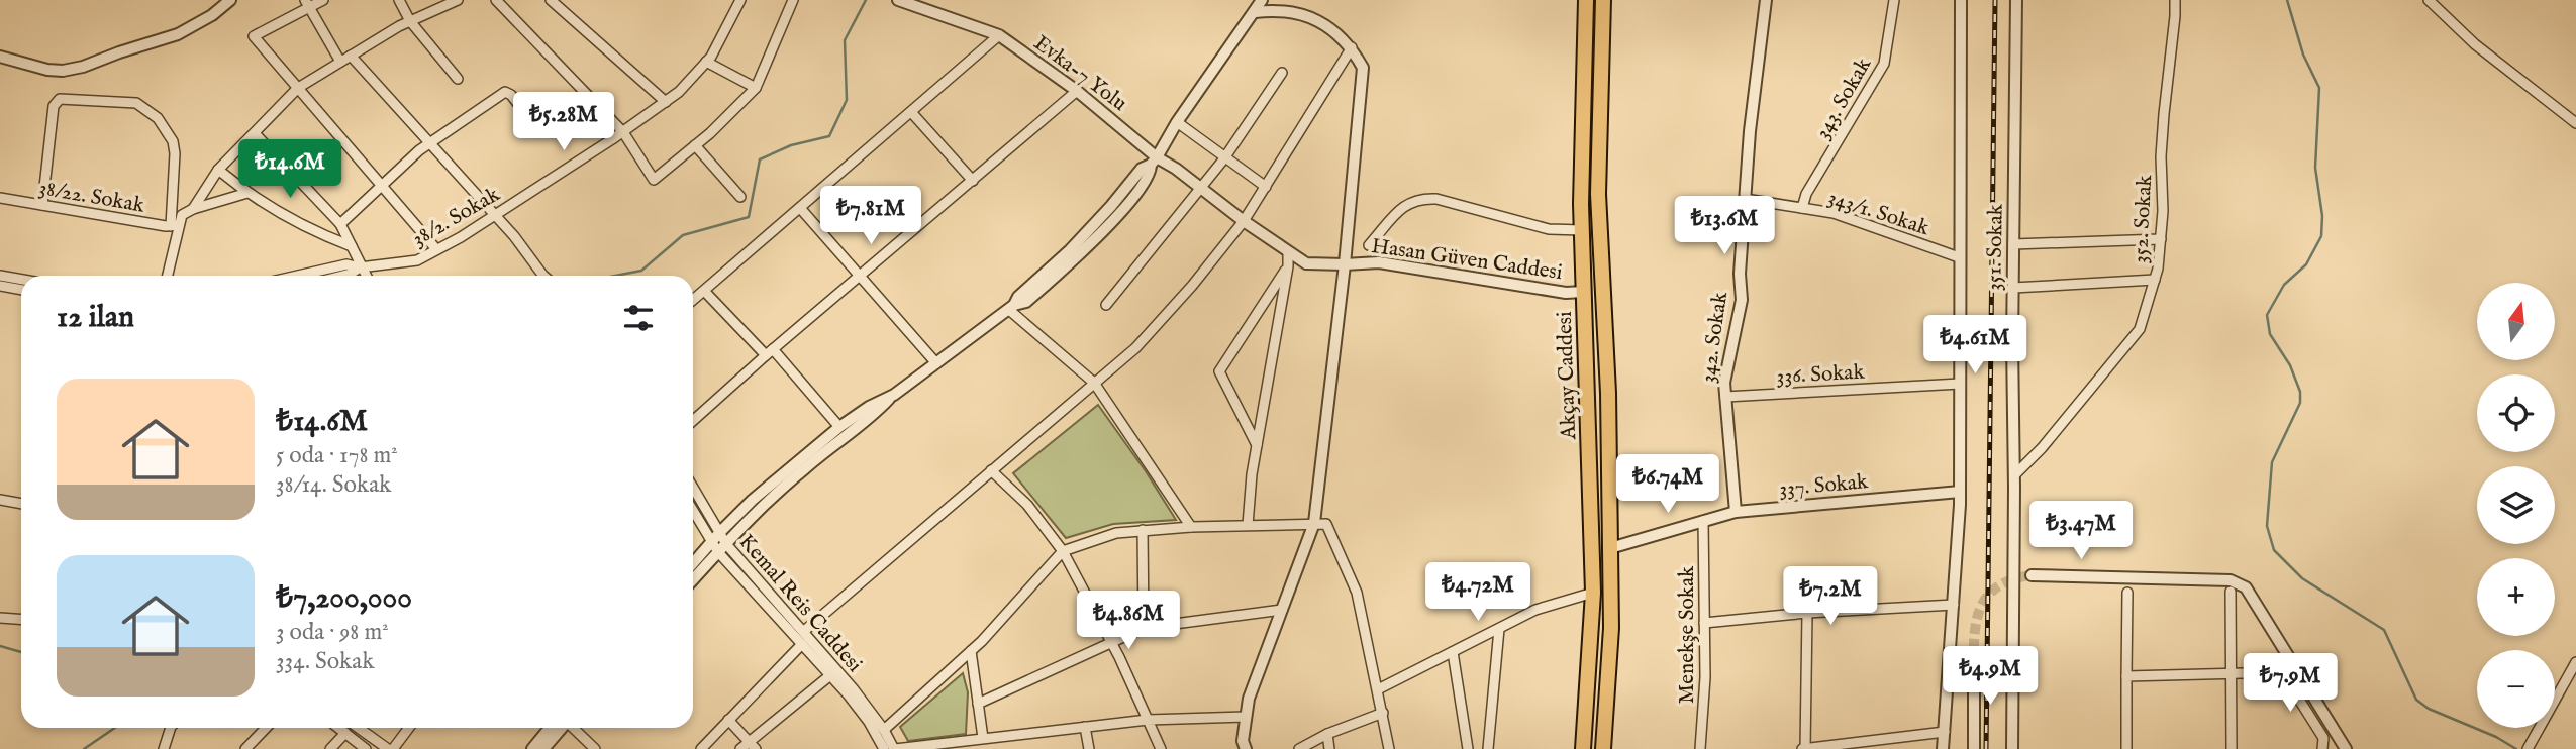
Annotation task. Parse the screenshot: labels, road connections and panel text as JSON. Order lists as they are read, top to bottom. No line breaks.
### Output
{"streets":{"highway":["Akçay Caddesi"],"street":["Evka-7 Yolu","343. Sokak","38/22. Sokak","343/1. Sokak","38/2. Sokak","352. Sokak","351. Sokak","Hasan Güven Caddesi","342. Sokak","336. Sokak","337. Sokak","Kemal Reis Caddesi","Menekşe Sokak"]},"crossings":[["Evka-7 Yolu","Hasan Güven Caddesi"],["343. Sokak","343/1. Sokak"],["343/1. Sokak","342. Sokak"],["352. Sokak","351. Sokak"],["Hasan Güven Caddesi","Akçay Caddesi"],["342. Sokak","336. Sokak"],["342. Sokak","337. Sokak"],["Akçay Caddesi","337. Sokak"],["337. Sokak","Menekşe Sokak"]],"north":"top","page":{"price":["₺5.28M","₺14.6M","₺7.81M","₺13.6M","₺4.61M","₺6.74M","₺3.47M","₺4.72M","₺7.2M","₺4.86M","₺4.9M","₺7.9M"],"heading":"12 ilan","map_buttons":["+","−"],"list":[{"name":"₺14.6M","note":"5 oda · 178 m² · 38/14. Sokak"},{"name":"₺7,200,000","note":"3 oda · 98 m² · 334. Sokak"}]}}
